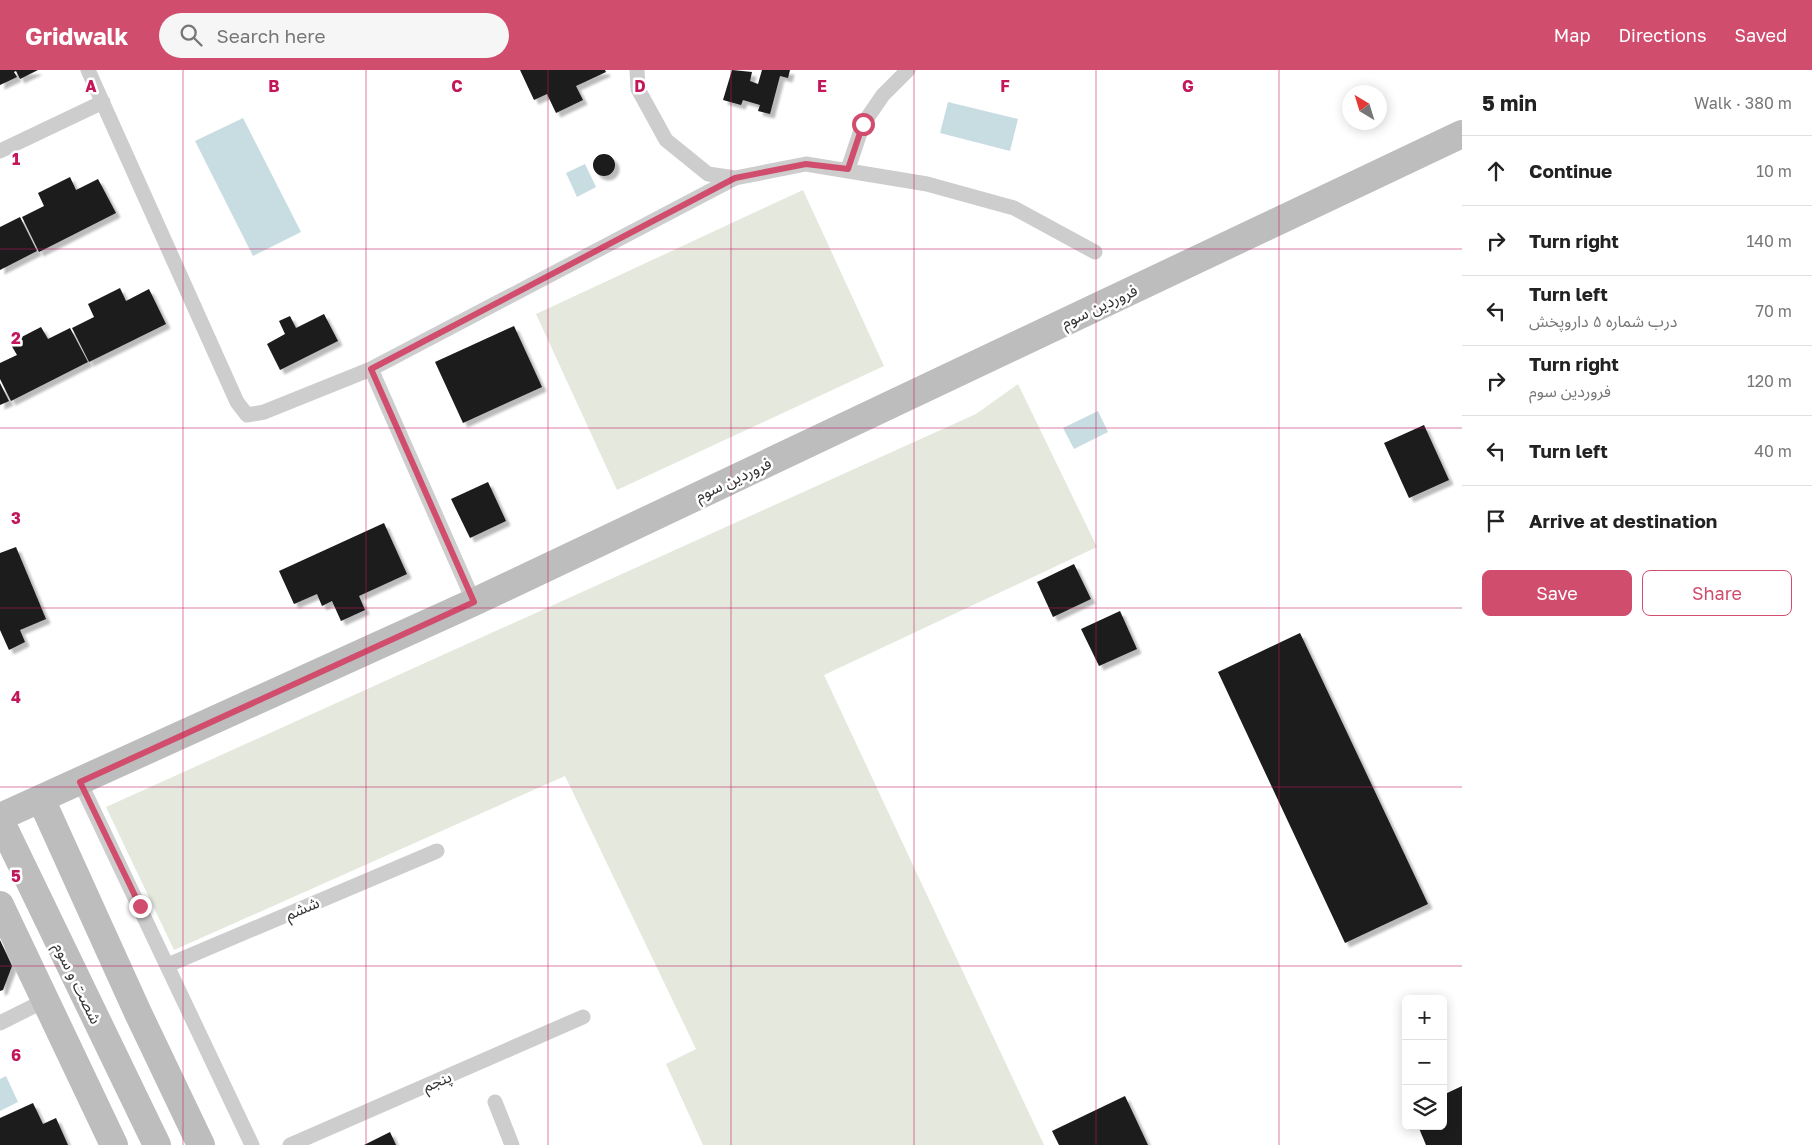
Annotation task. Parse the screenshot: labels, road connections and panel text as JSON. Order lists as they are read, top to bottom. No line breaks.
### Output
{"streets":{"street":["فروردین سوم","شصت و سوم"],"lane":["ششم","پنجم"]},"crossings":[["فروردین سوم","شصت و سوم"]],"north":"top left","page":{"header":"Gridwalk","search":"Search here","nav":["Map","Directions","Saved"],"heading":["5 min","Walk · 380 m"],"list":[["Continue","10 m"],["Turn right","140 m"],["Turn left","درب شماره ۵ داروپخش","70 m"],["Turn right","فروردین سوم","120 m"],["Turn left","40 m"],"Arrive at destination"],"buttons":["Save","Share"],"map_buttons":["+","−"]},"grid":{"columns":["A","B","C","D","E","F","G"],"rows":["1","2","3","4","5","6"]}}
